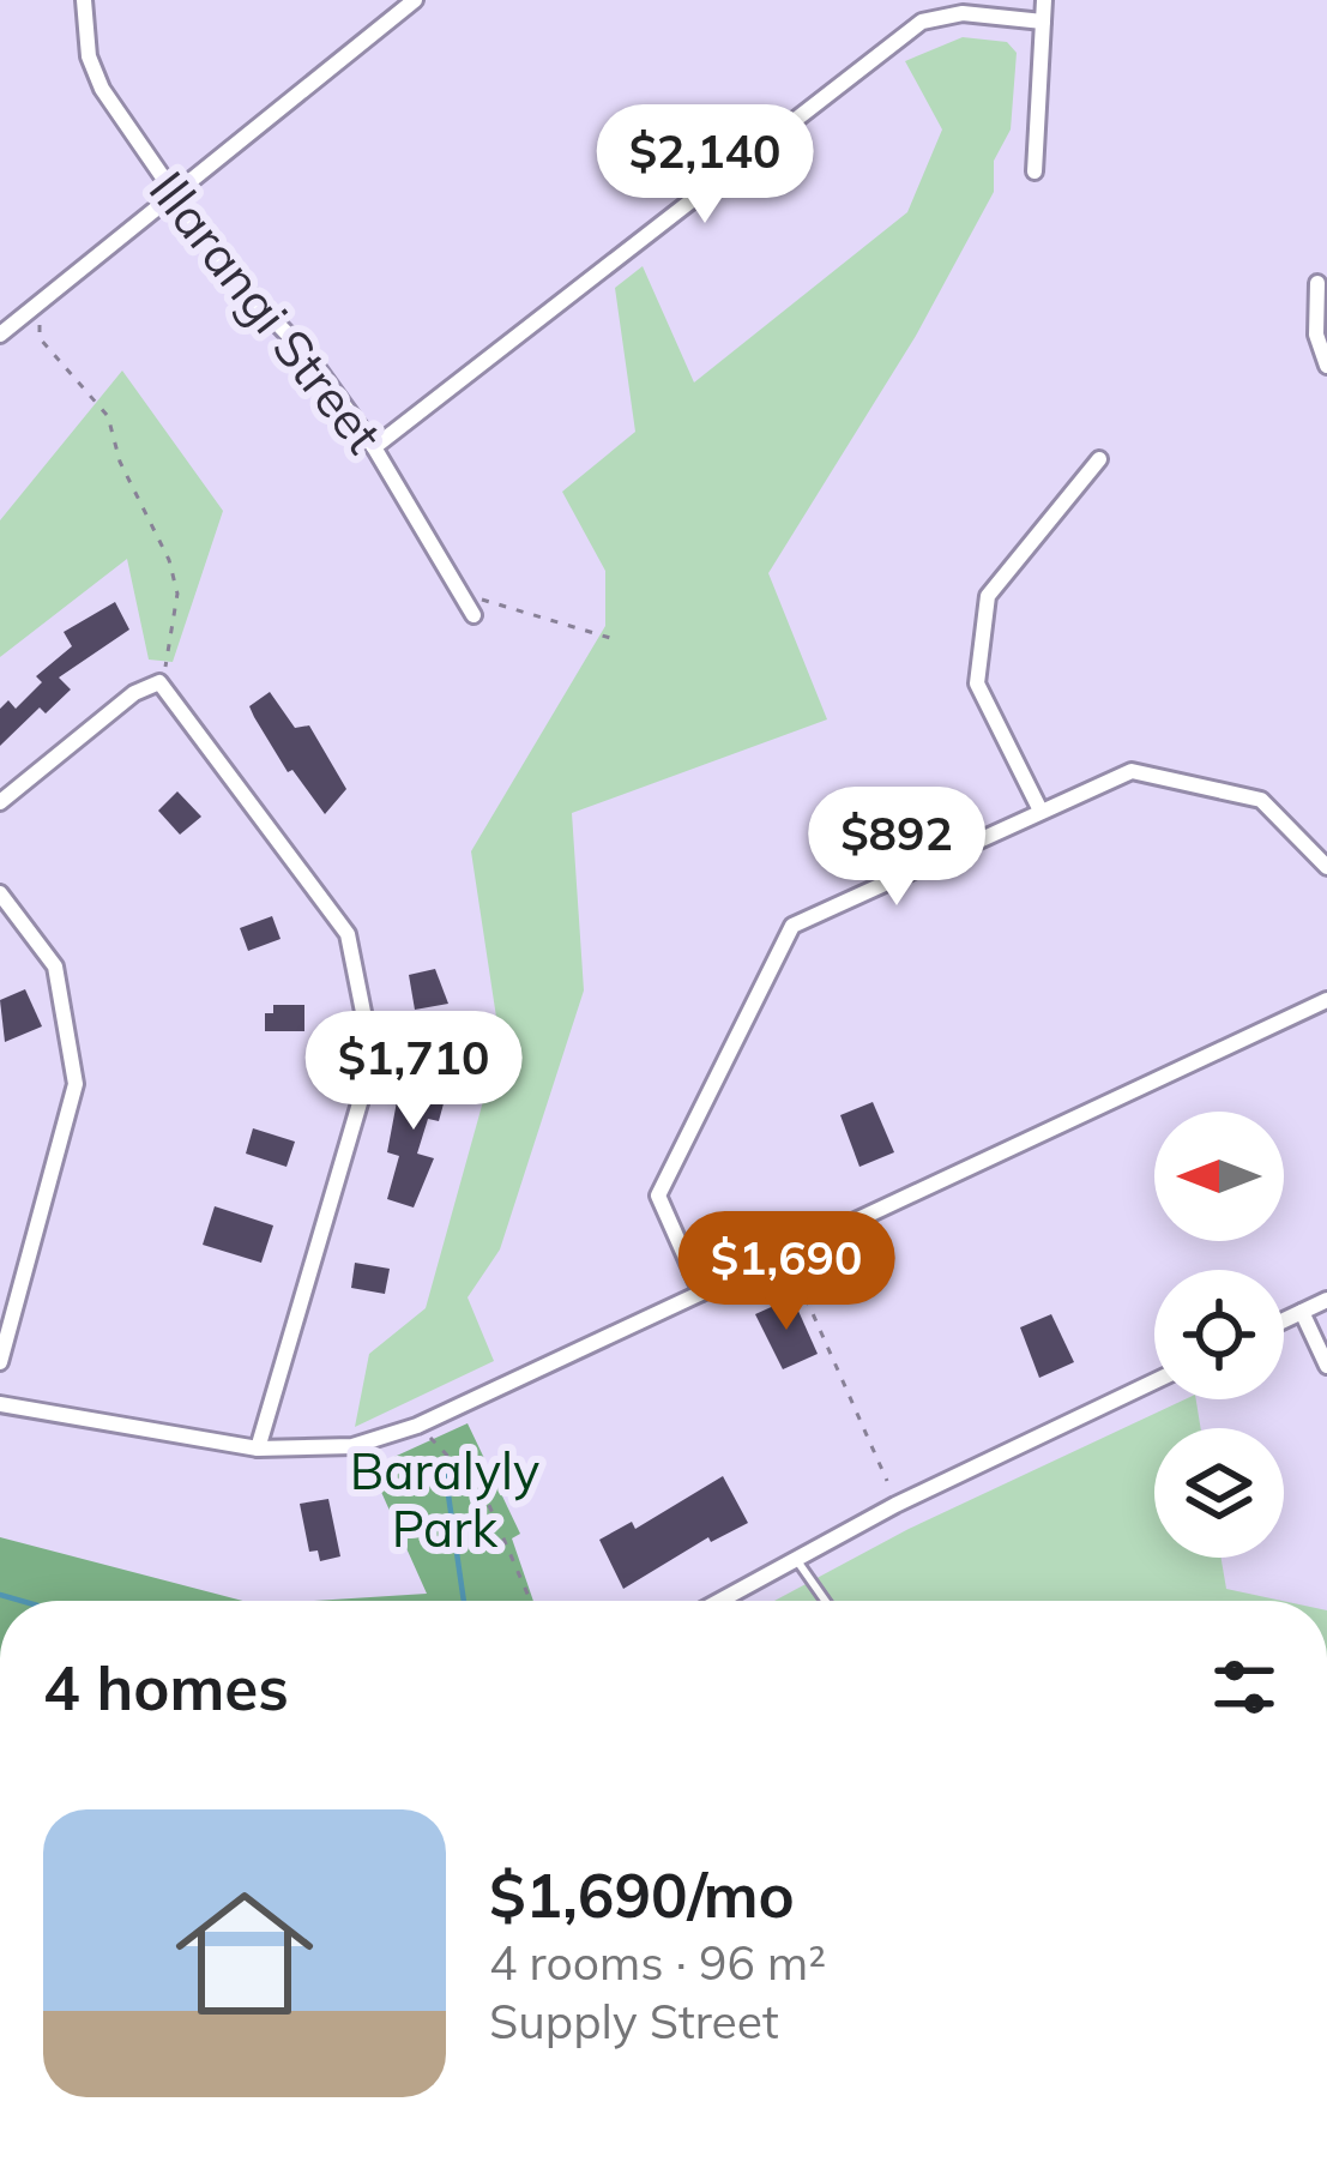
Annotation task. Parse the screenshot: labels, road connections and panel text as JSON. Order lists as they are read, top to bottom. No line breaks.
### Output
{"streets":{"street":["Illarangi Street"]},"parks":["Baralyly Park"],"north":"left","page":{"price":["$2,140","$892","$1,710","$1,690"],"heading":"4 homes","list":[{"name":"$1,690/mo","note":"4 rooms · 96 m² · Supply Street"}]}}
